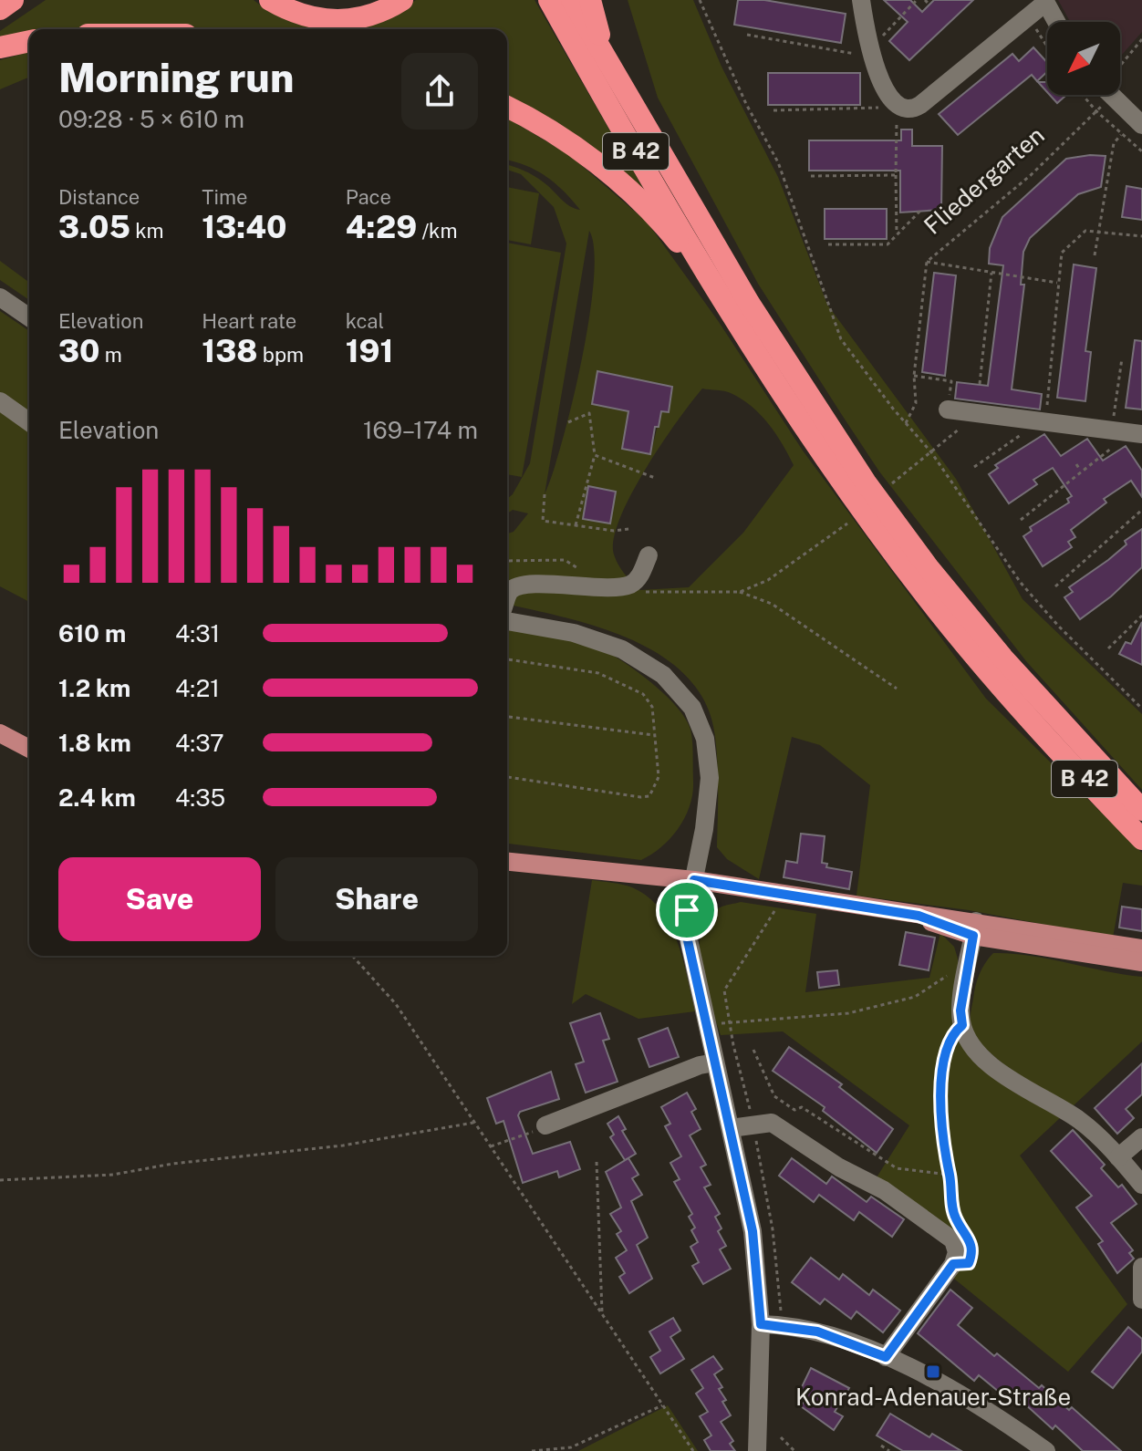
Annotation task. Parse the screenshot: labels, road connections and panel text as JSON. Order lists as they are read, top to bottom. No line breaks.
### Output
{"streets":{"highway":["B 42"],"path":["Fliedergarten"]},"places":{"transit":["Konrad-Adenauer-Straße"]},"north":"bottom left","page":{"heading":["Morning run","09:28 · 5 × 610 m"],"stats":[["Distance","3.05 km"],["Time","13:40"],["Pace","4:29 /km"],["Elevation","30 m"],["Heart rate","138 bpm"],["kcal","191"]],"chart":["Elevation","169–174 m"],"list":[{"name":"610 m","note":"4:31"},{"name":"1.2 km","note":"4:21"},{"name":"1.8 km","note":"4:37"},{"name":"2.4 km","note":"4:35"}],"buttons":["Save","Share"]}}
